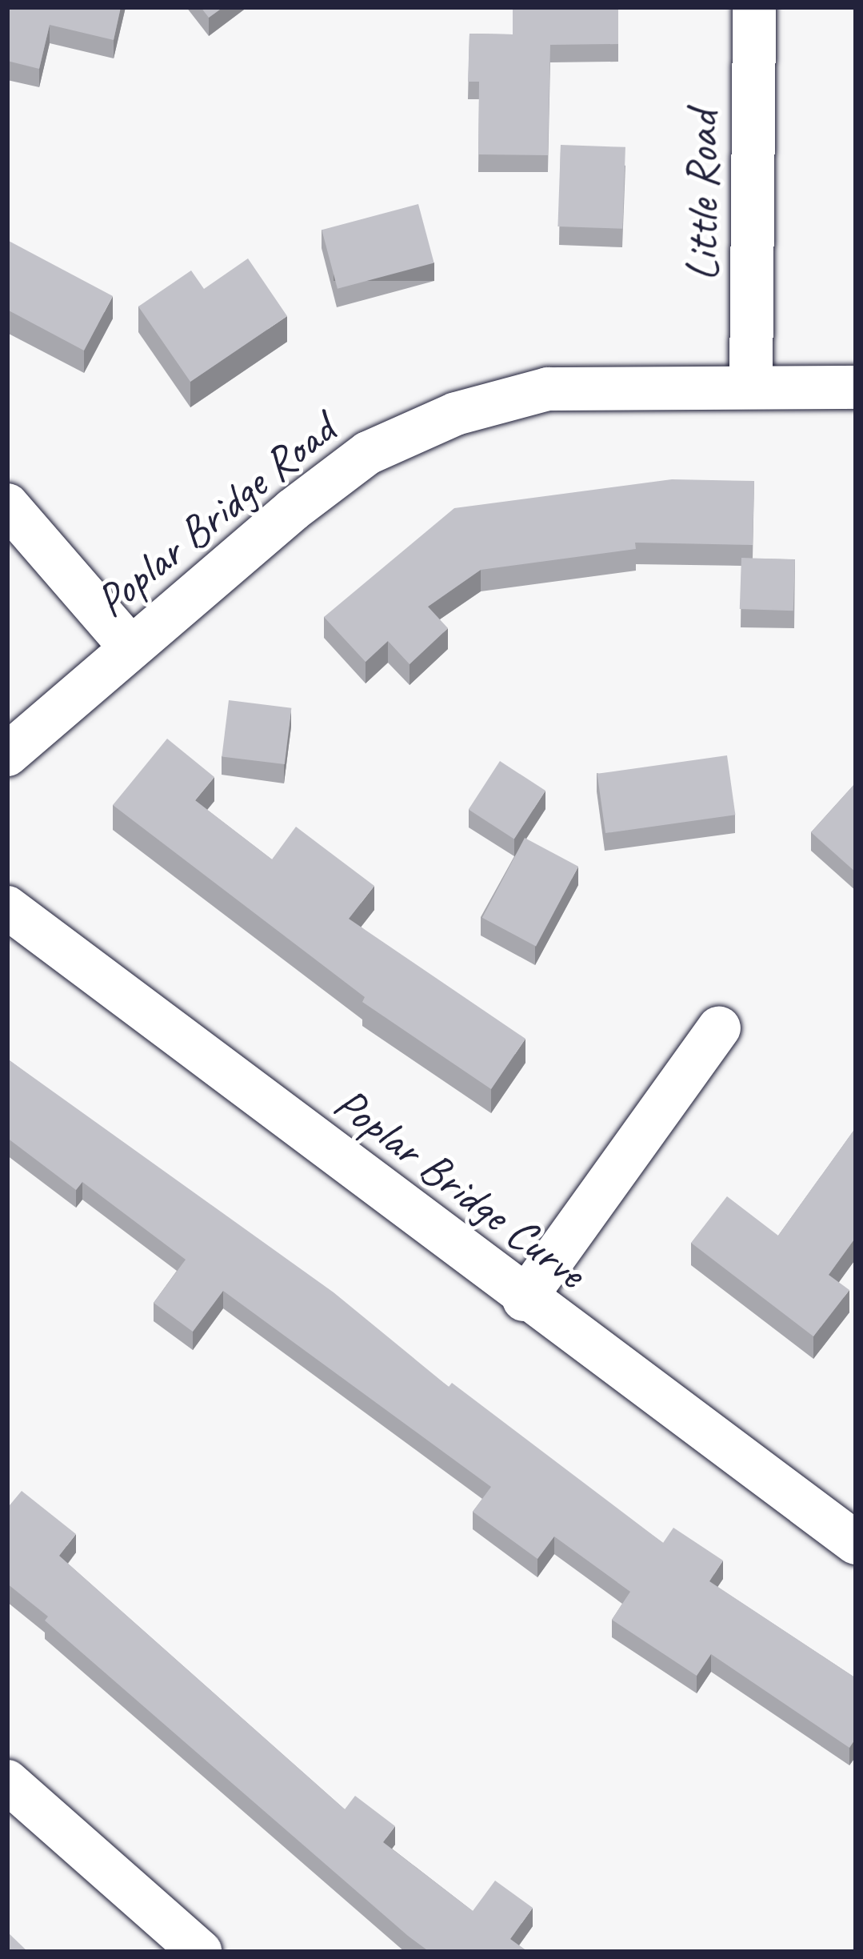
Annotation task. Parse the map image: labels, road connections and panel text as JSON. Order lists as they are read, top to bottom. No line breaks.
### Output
{"streets":{"street":["Little Road","Poplar Bridge Road","Poplar Bridge Curve"]},"crossings":[["Little Road","Poplar Bridge Road"]]}
